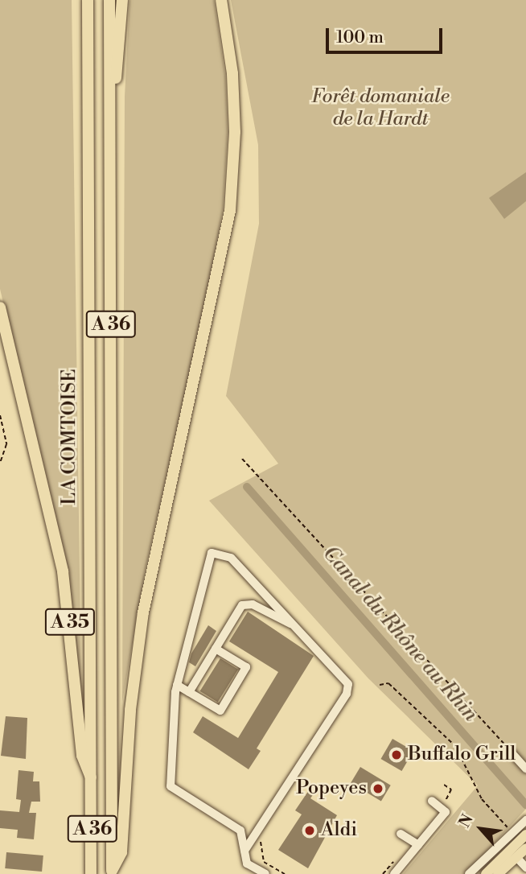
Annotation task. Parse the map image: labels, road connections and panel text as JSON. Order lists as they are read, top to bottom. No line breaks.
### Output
{"streets":{"highway":["A 36","LA COMTOISE","A 35"]},"crossings":[["LA COMTOISE","A 35"]],"water":["Canal du Rhône au Rhin"],"parks":["Forêt domaniale de la Hardt"],"places":["Buffalo Grill","Popeyes","Aldi"],"scale_bar":"100 m","north":"top left"}
